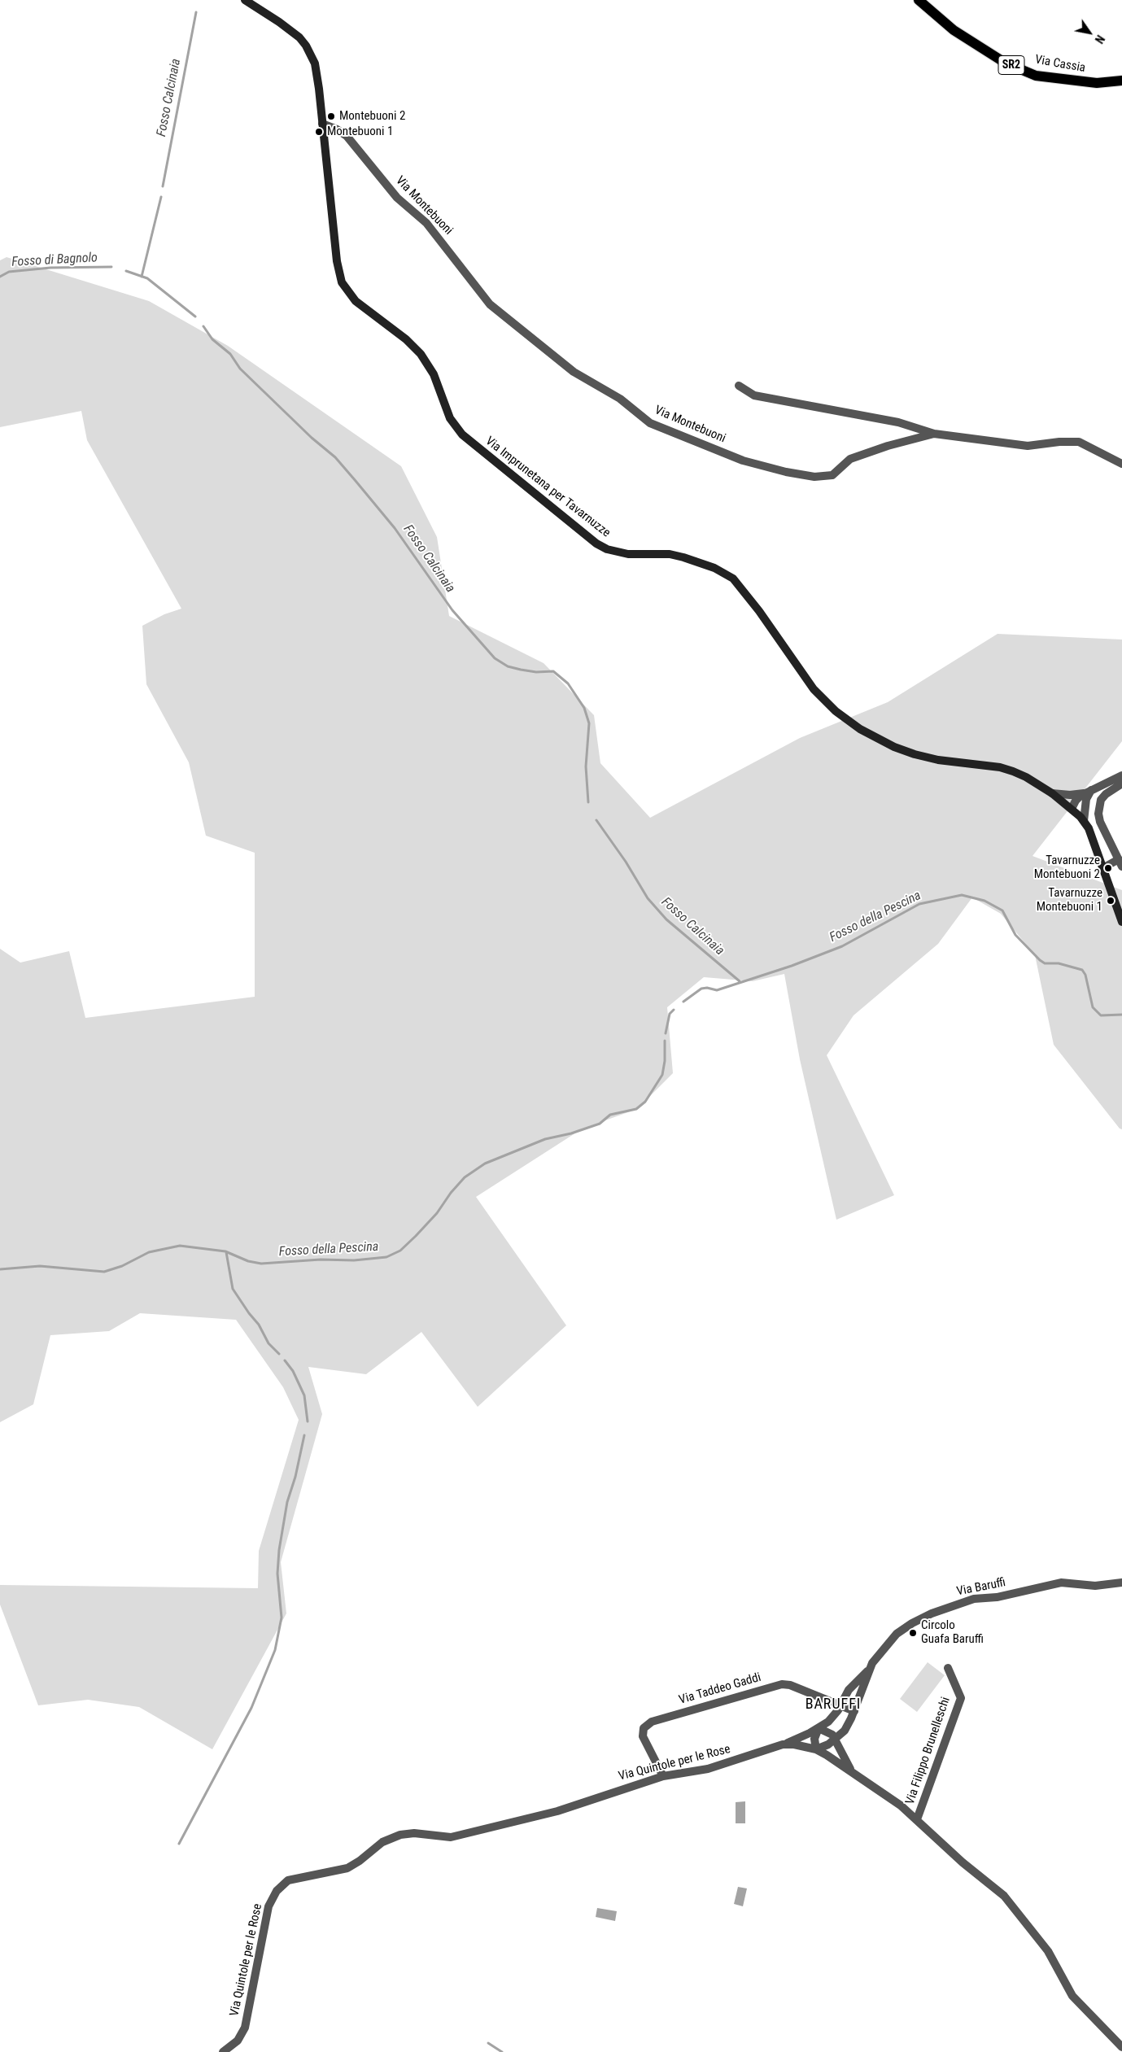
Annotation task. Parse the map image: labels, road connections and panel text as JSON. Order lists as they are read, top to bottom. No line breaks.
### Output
{"streets":{"main road":["Via Cassia","SR2","Via Imprunetana per Tavarnuzze"],"street":["Via Montebuoni","Via Baruffi","Via Taddeo Gaddi","Via Filippo Brunelleschi","Via Quintole per le Rose"]},"crossings":[["Via Montebuoni","Via Imprunetana per Tavarnuzze"],["Via Baruffi","Via Taddeo Gaddi"],["Via Baruffi","Via Quintole per le Rose"],["Via Taddeo Gaddi","Via Quintole per le Rose"],["Via Filippo Brunelleschi","Via Quintole per le Rose"]],"districts":["BARUFFI"],"water":["Fosso Calcinaia","Fosso di Bagnolo","Fosso della Pescina"],"places":["Montebuoni 2","Montebuoni 1","Tavarnuzze Montebuoni 2","Tavarnuzze Montebuoni 1","Circolo Guafa Baruffi"],"north":"bottom right"}
